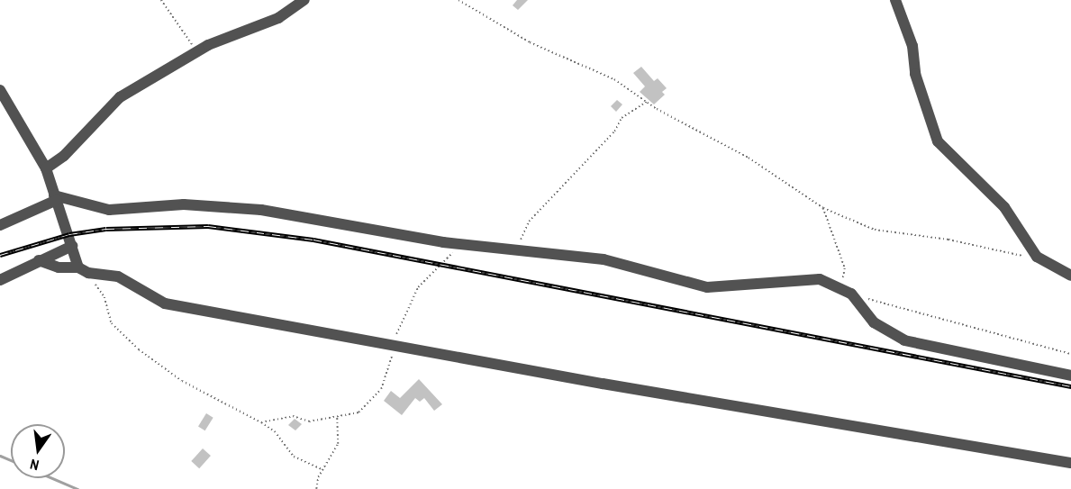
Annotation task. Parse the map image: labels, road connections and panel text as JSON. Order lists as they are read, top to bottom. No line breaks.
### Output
{"north":"bottom"}
